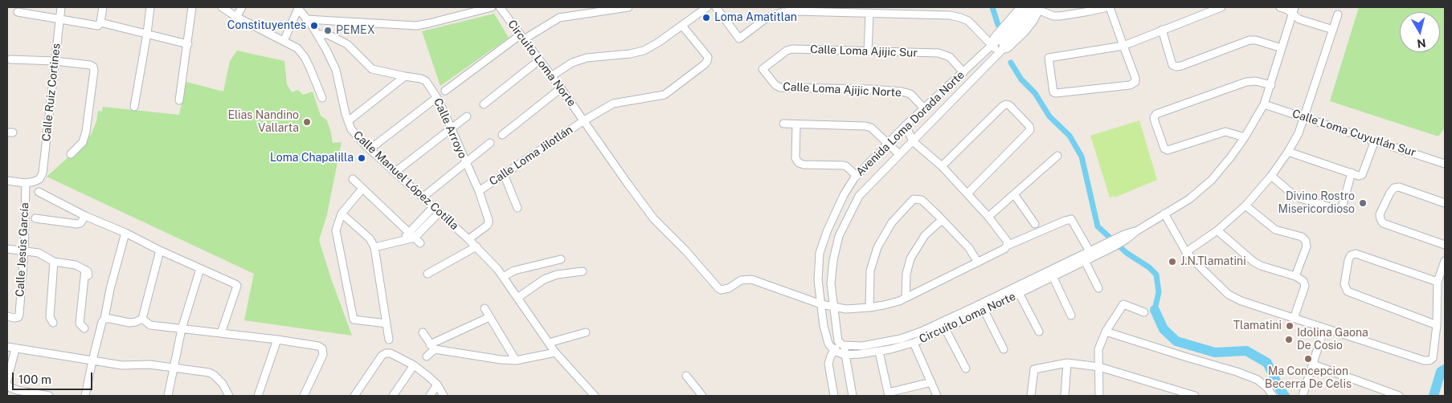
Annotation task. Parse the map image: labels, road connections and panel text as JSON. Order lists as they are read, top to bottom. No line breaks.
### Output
{"streets":{"street":["Calle Loma Ajijic Sur","Circuito Loma Norte","Calle Loma Ajijic Norte","Calle Ruiz Cortines","Avenida Loma Dorada Norte","Calle Arroyo","Calle Loma Cuyutlán Sur","Calle Loma Jilotlán","Calle Manuel López Cotilla","Calle Jesús García"]},"crossings":[["Calle Loma Ajijic Sur","Calle Loma Ajijic Norte"],["Calle Loma Ajijic Sur","Avenida Loma Dorada Norte"],["Circuito Loma Norte","Avenida Loma Dorada Norte"],["Circuito Loma Norte","Calle Loma Cuyutlán Sur"],["Circuito Loma Norte","Calle Loma Jilotlán"],["Calle Loma Ajijic Norte","Avenida Loma Dorada Norte"],["Calle Ruiz Cortines","Calle Jesús García"],["Calle Arroyo","Calle Loma Jilotlán"],["Calle Arroyo","Calle Manuel López Cotilla"]],"places":["Loma Amatitlan","Constituyentes","PEMEX","Elias Nandino Vallarta","Loma Chapalilla","Divino Rostro Misericordioso","J.N.Tlamatini","Tlamatini","Idolina Gaona De Cosio","Ma Concepcion Becerra De Celis"],"scale_bar":"100 m","north":"bottom"}
